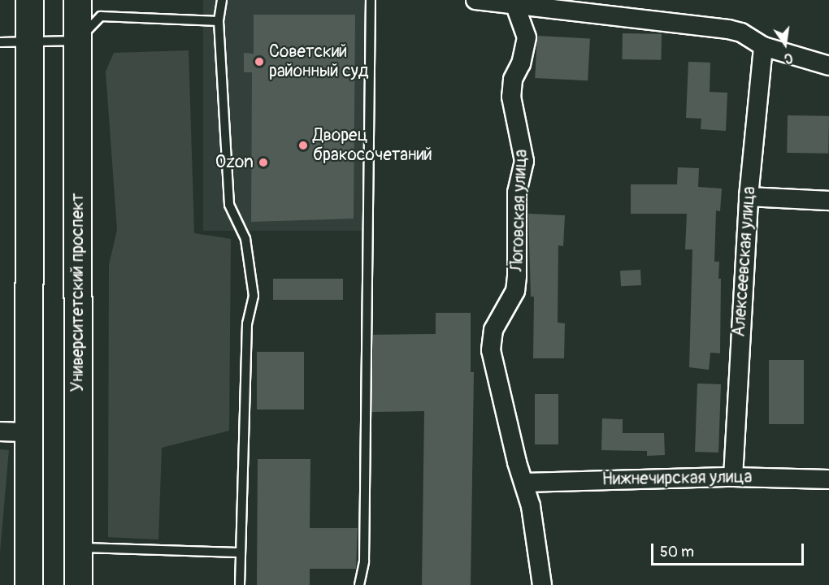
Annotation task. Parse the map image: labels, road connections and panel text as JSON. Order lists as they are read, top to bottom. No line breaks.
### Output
{"streets":{"highway":["Университетский проспект"],"street":["Логовская улица","Алексеевская улица","Нижнечирская улица"]},"crossings":[["Логовская улица","Нижнечирская улица"],["Алексеевская улица","Нижнечирская улица"]],"places":["Советский районный суд","Дворец бракосочетаний","Ozon"],"scale_bar":"50 m","north":"bottom"}
